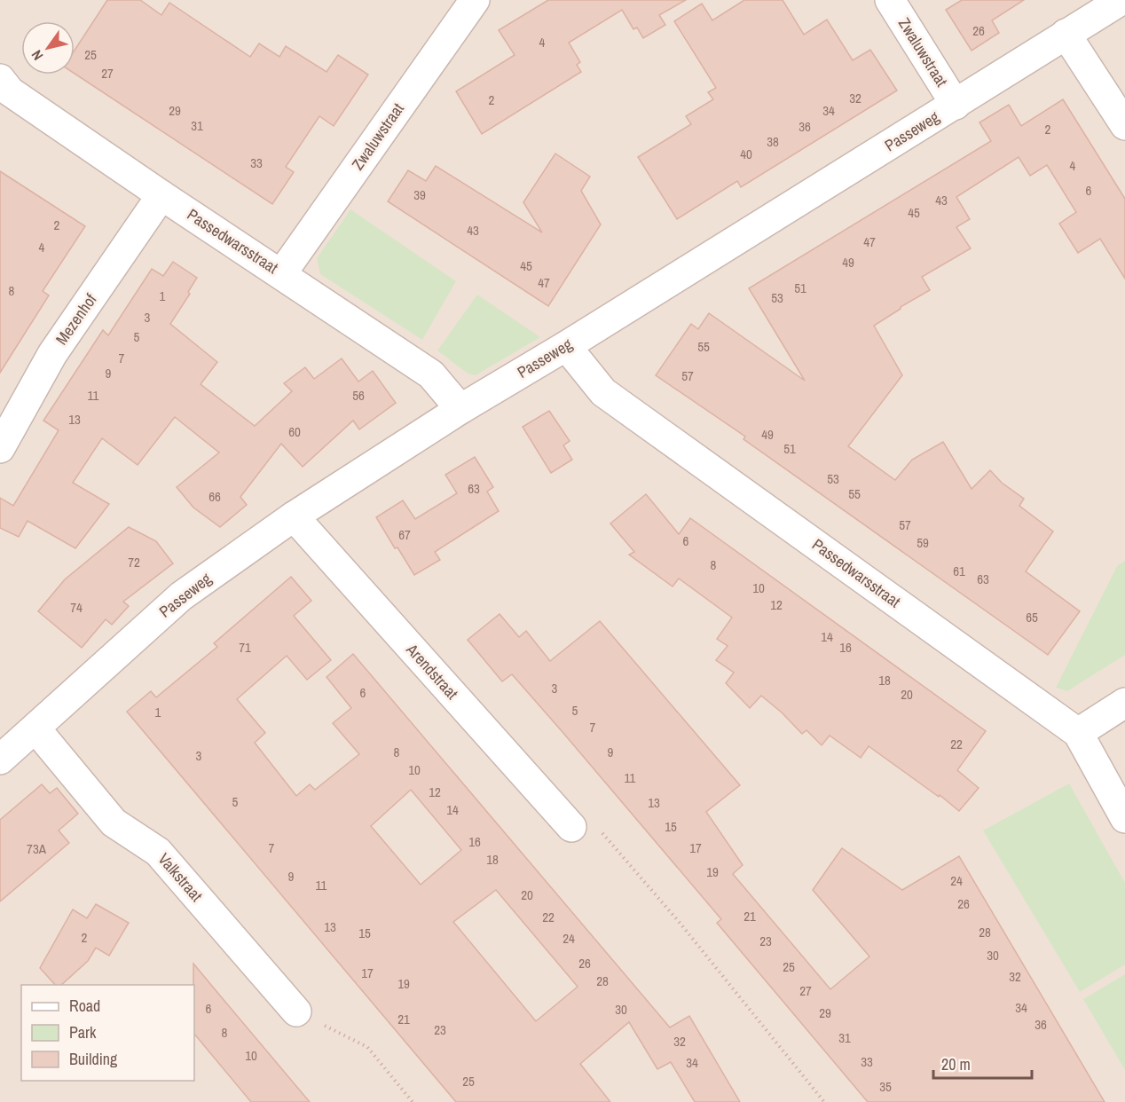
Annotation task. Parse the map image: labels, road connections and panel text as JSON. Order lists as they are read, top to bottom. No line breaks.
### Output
{"streets":{"street":["Zwaluwstraat","Passeweg","Passedwarsstraat","Mezenhof","Arendstraat","Valkstraat"]},"crossings":[["Zwaluwstraat","Passeweg"],["Zwaluwstraat","Passedwarsstraat"],["Passeweg","Passedwarsstraat"],["Passeweg","Arendstraat"],["Passeweg","Valkstraat"],["Passedwarsstraat","Mezenhof"]],"house_numbers":["26","4","25","27","32","2","29","34","31","36","2","38","40","33","4","6","39","43","45","2","43","47","4","49","45","47","51","8","1","53","3","5","55","7","9","57","11","56","13","60","49","51","53","63","55","66","57","67","6","59","72","8","61","63","10","12","74","65","14","71","16","18","3","6","20","5","1","7","22","8","9","3","10","11","12","5","13","14","15","16","7","17","73A","18","19","9","24","11","20","26","21","22","13","28","15","2","24","23","30","26","25","17","32","28","19","27","34","6","30","29","21","36","23","8","31","32","10","33","34","25","35"],"legend":["Road","Park","Building"],"scale_bar":"20 m","north":"bottom left"}
